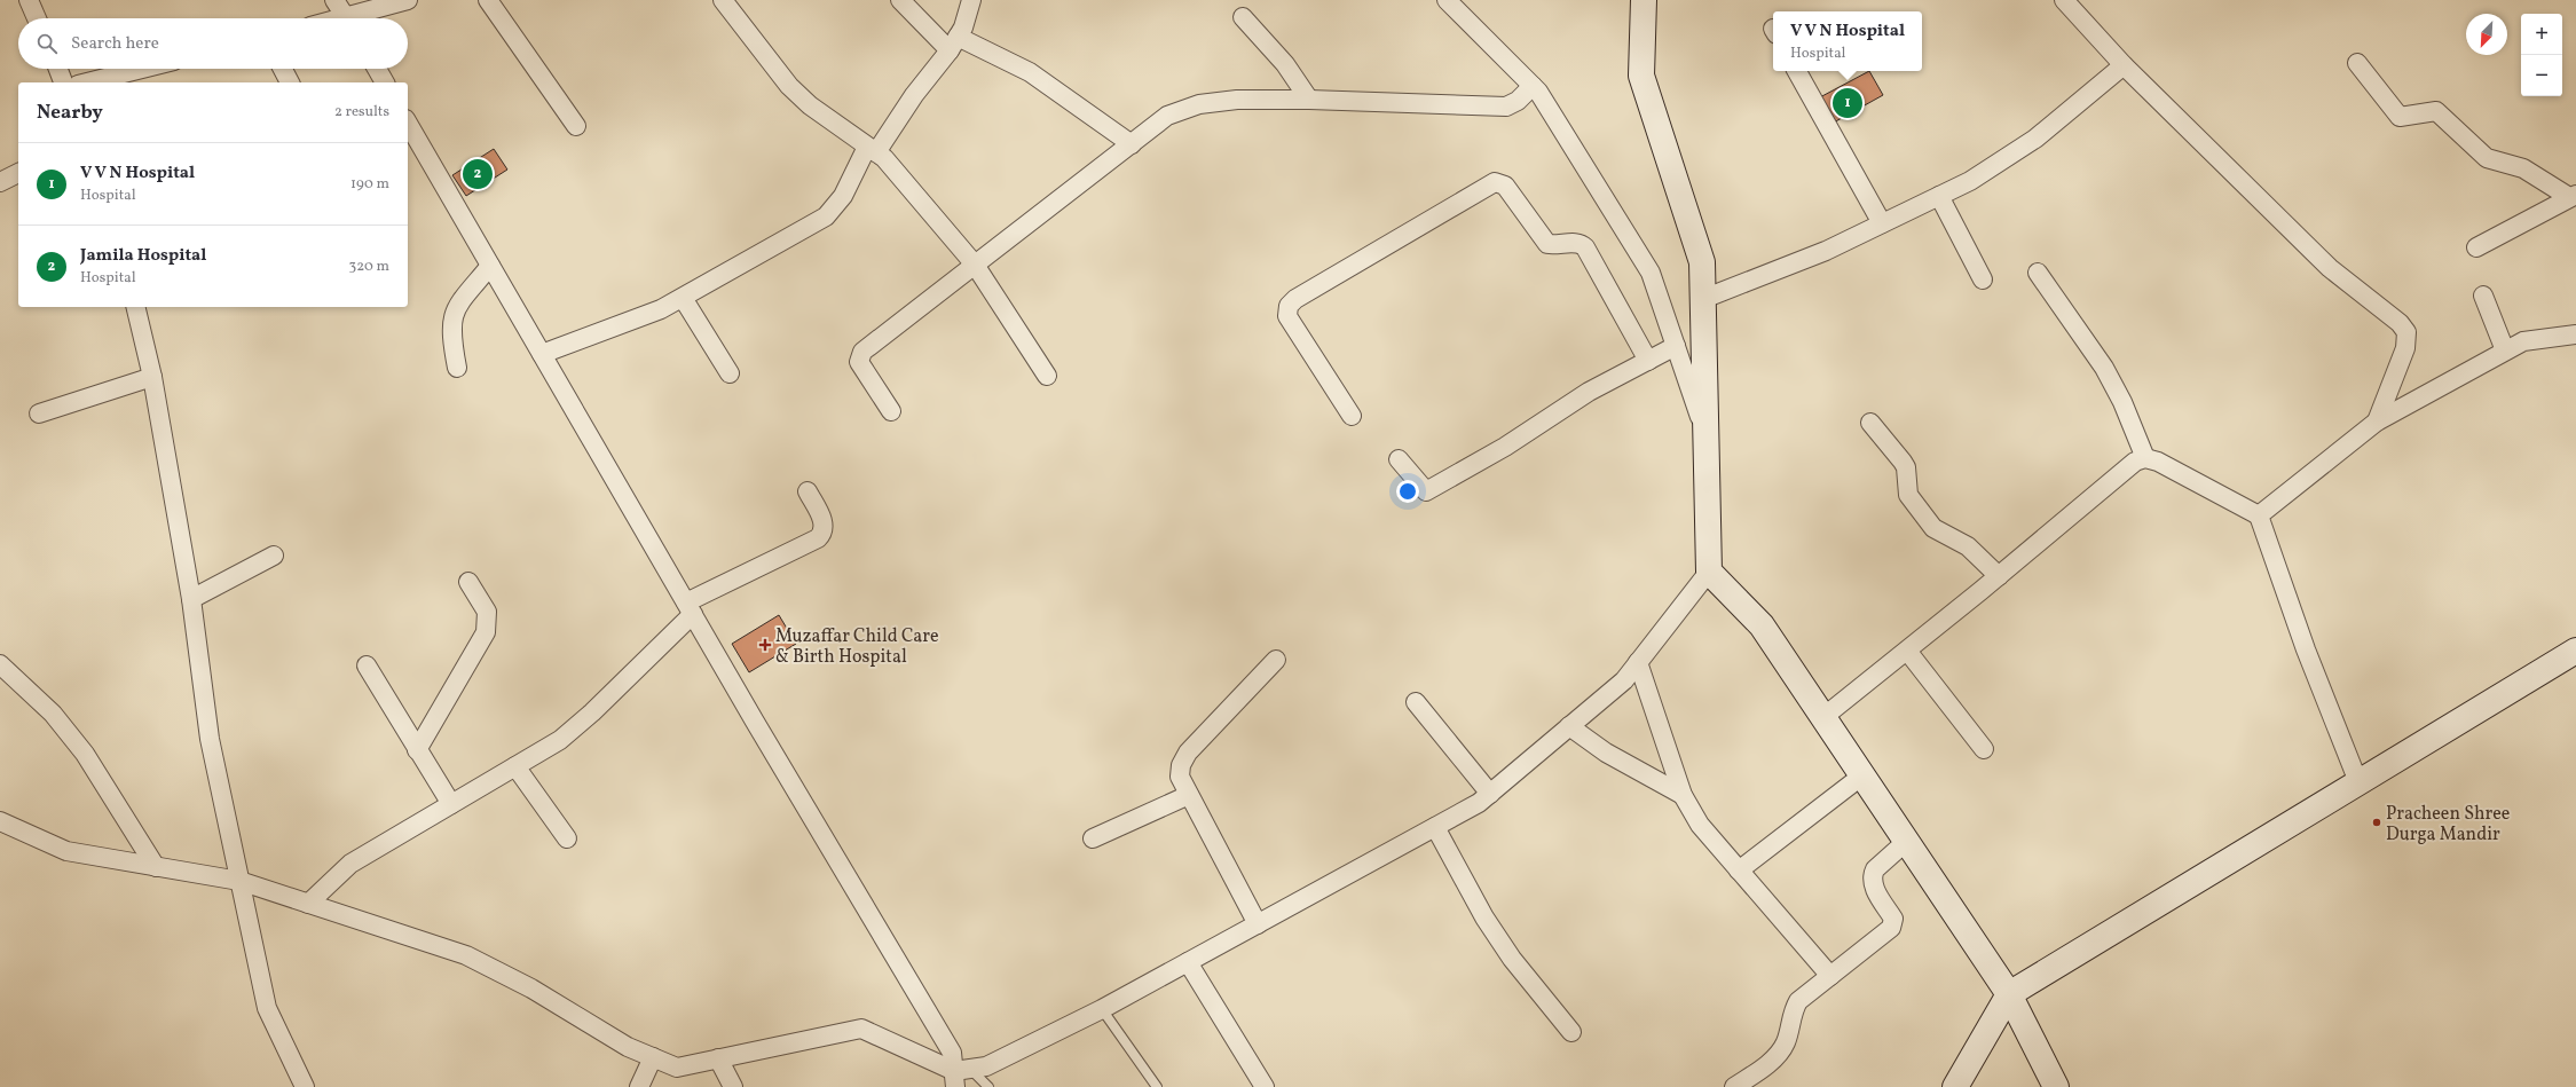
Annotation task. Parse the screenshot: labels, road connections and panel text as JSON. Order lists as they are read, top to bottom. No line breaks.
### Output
{"places":{"health":["Muzaffar Child Care & Birth Hospital"],"other":["Pracheen Shree Durga Mandir"]},"north":"bottom left","page":{"popup":["V V N Hospital","Hospital"],"map_buttons":["+","−"],"search":"Search here","heading":["Nearby","2 results"],"pins":["1","2"],"list":[{"mark":"1","name":"V V N Hospital","note":"Hospital","value":"190 m"},{"mark":"2","name":"Jamila Hospital","note":"Hospital","value":"320 m"}]}}
